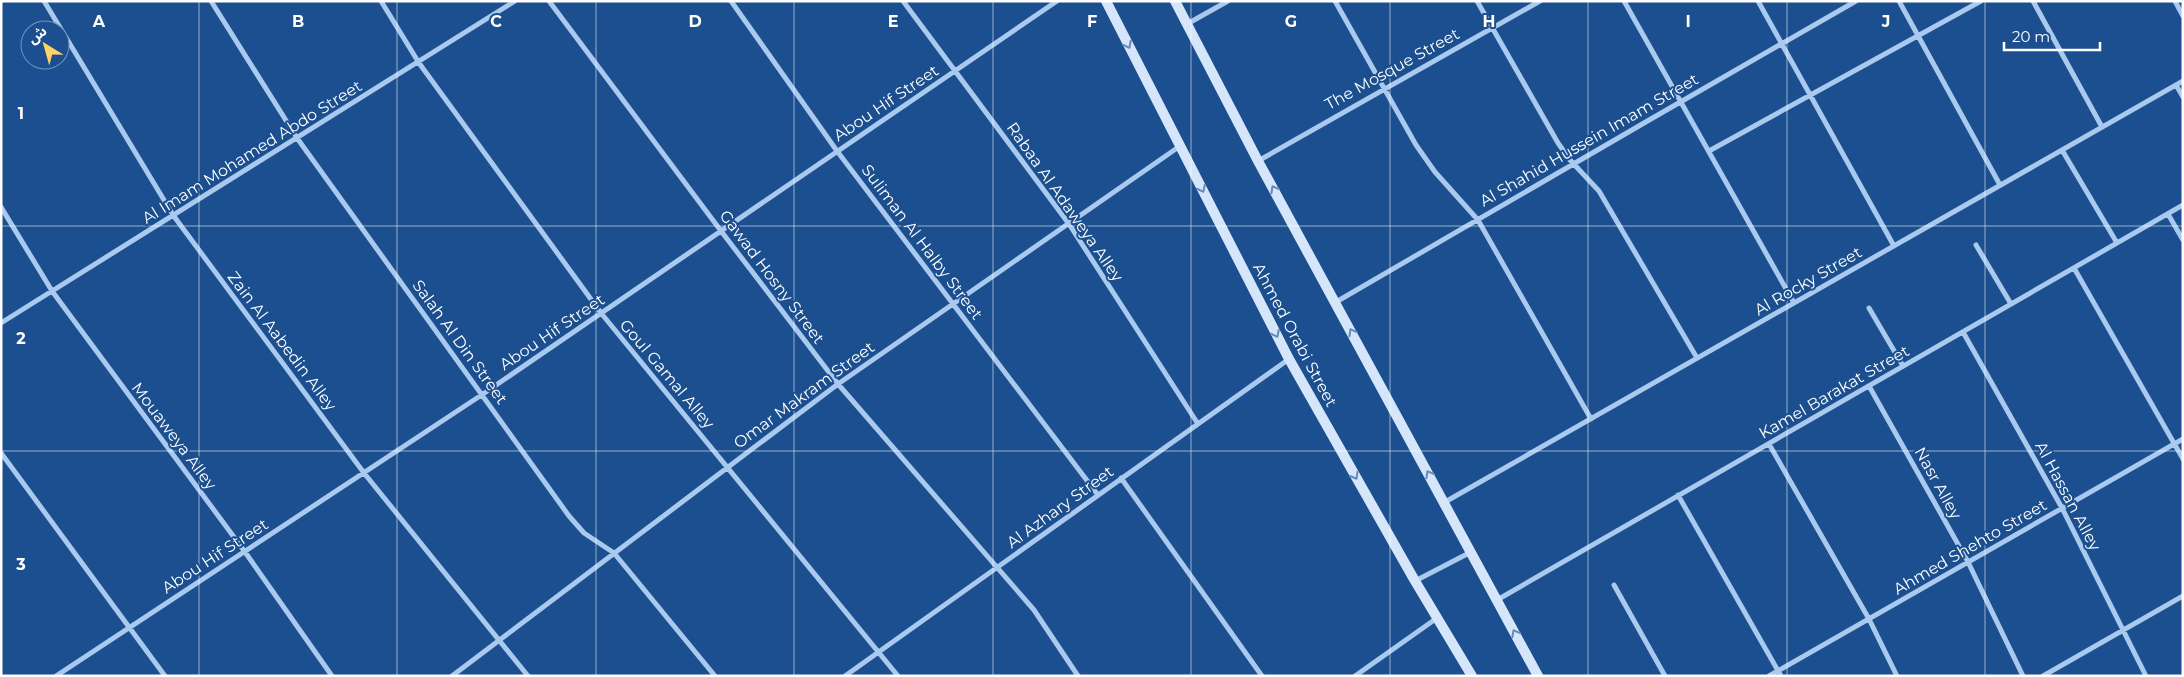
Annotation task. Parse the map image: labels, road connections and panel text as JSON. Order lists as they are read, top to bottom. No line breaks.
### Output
{"streets":{"street":["The Mosque Street","Abou Hif Street","Al Shahid Hussein Imam Street","Al Imam Mohamed Abdo Street","Rabaa Al Adaweya Alley","Suliman Al Halby Street","Gawad Hosny Street","Al Rocky Street","Ahmed Orabi Street","Zain Al Aabedin Alley","Salah Al Din Street","Goul Gamal Alley","Kamel Barakat Street","Omar Makram Street","Mouaweya Alley","Nasr Alley","Al Hassan Alley","Al Azhary Street","Ahmed Shehto Street"]},"crossings":[["Abou Hif Street","Rabaa Al Adaweya Alley"],["Abou Hif Street","Suliman Al Halby Street"],["Abou Hif Street","Gawad Hosny Street"],["Abou Hif Street","Zain Al Aabedin Alley"],["Abou Hif Street","Salah Al Din Street"],["Abou Hif Street","Goul Gamal Alley"],["Abou Hif Street","Mouaweya Alley"],["Al Imam Mohamed Abdo Street","Zain Al Aabedin Alley"],["Al Imam Mohamed Abdo Street","Salah Al Din Street"],["Al Imam Mohamed Abdo Street","Goul Gamal Alley"],["Al Imam Mohamed Abdo Street","Mouaweya Alley"],["Rabaa Al Adaweya Alley","Omar Makram Street"],["Rabaa Al Adaweya Alley","Al Azhary Street"],["Suliman Al Halby Street","Omar Makram Street"],["Suliman Al Halby Street","Al Azhary Street"],["Gawad Hosny Street","Omar Makram Street"],["Gawad Hosny Street","Al Azhary Street"],["Ahmed Orabi Street","Omar Makram Street"],["Ahmed Orabi Street","Al Azhary Street"],["Zain Al Aabedin Alley","Omar Makram Street"],["Salah Al Din Street","Omar Makram Street"],["Goul Gamal Alley","Omar Makram Street"],["Goul Gamal Alley","Al Azhary Street"],["Kamel Barakat Street","Nasr Alley"],["Kamel Barakat Street","Al Hassan Alley"],["Nasr Alley","Ahmed Shehto Street"],["Al Hassan Alley","Ahmed Shehto Street"]],"scale_bar":"20 m","north":"top left","grid":{"columns":["A","B","C","D","E","F","G","H","I","J"],"rows":["1","2","3"]}}
